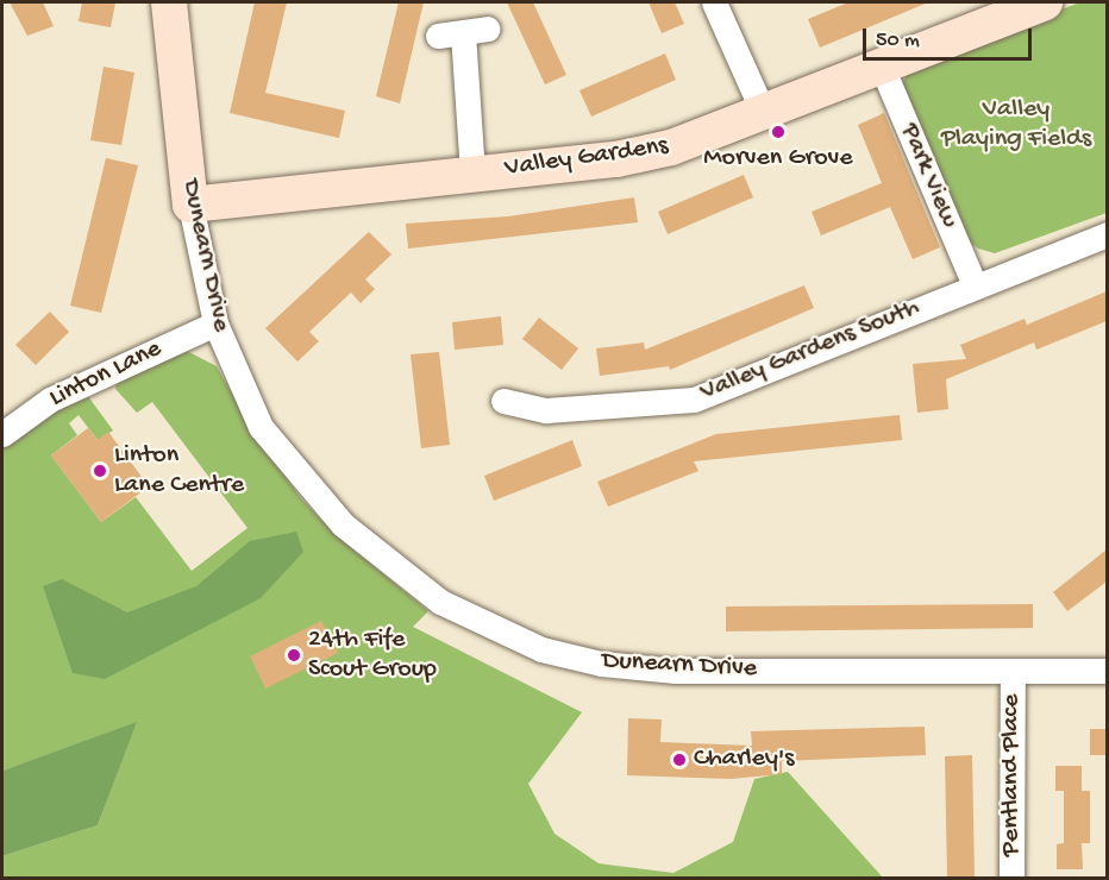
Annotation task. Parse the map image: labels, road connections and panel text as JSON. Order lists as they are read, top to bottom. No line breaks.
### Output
{"streets":{"street":["Valley Gardens","Park View","Dunearn Drive","Valley Gardens South","Linton Lane","Pentland Place"]},"crossings":[["Valley Gardens","Park View"],["Valley Gardens","Dunearn Drive"],["Park View","Valley Gardens South"],["Dunearn Drive","Linton Lane"],["Dunearn Drive","Pentland Place"]],"parks":["Valley Playing Fields"],"places":["Morven Grove","Linton Lane Centre","24th Fife Scout Group","Charley's"],"scale_bar":"50 m"}
